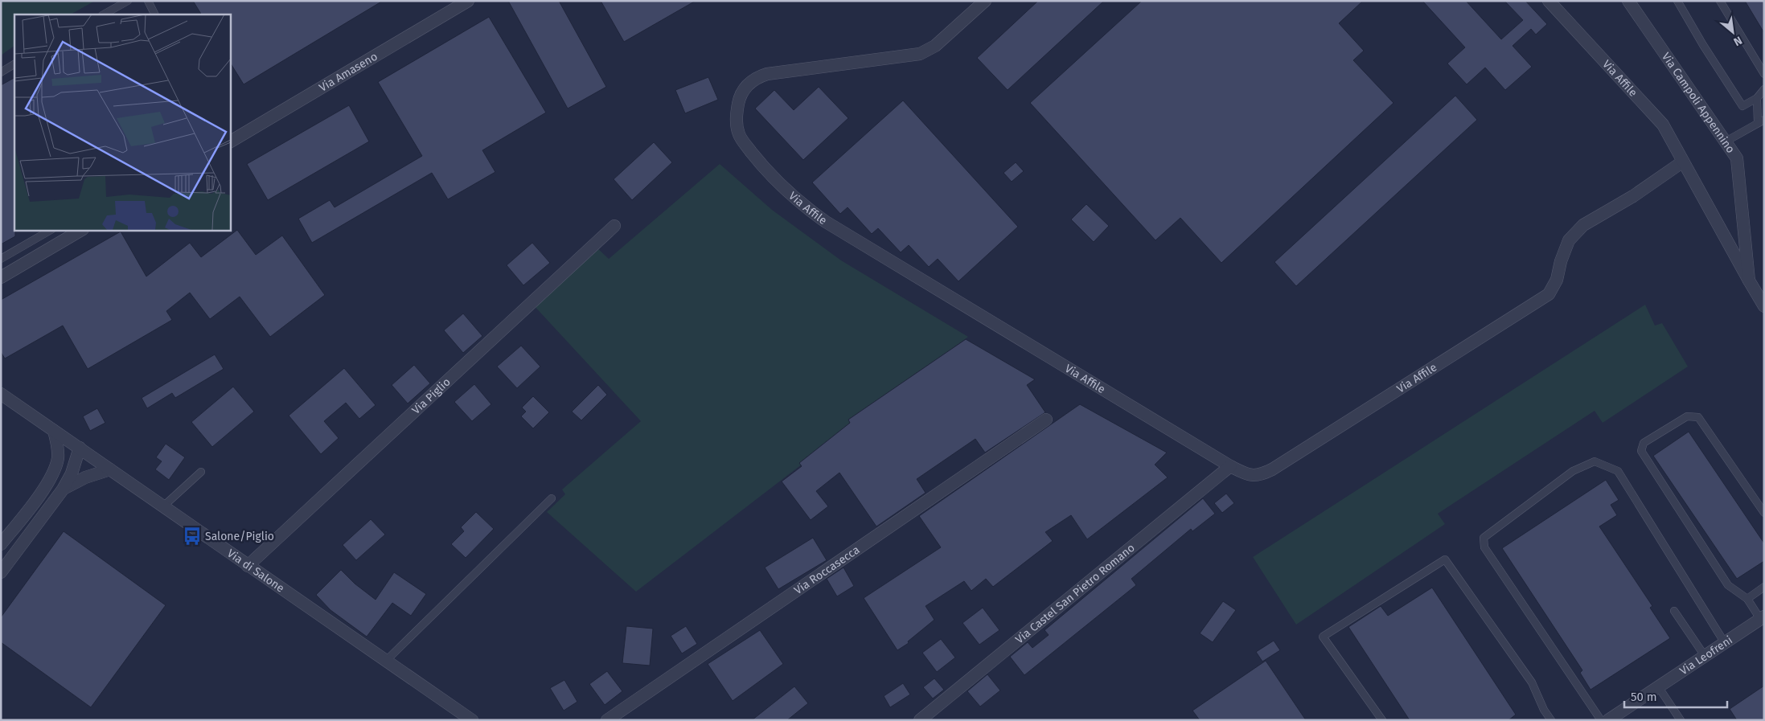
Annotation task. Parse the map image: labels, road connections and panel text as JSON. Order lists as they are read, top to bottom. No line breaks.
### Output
{"streets":{"street":["Via Amaseno","Via Affile","Via Campoli Appennino","Via Piglio","Via Roccasecca","Via di Salone","Via Castel San Pietro Romano","Via Leofreni"]},"crossings":[["Via Affile","Via Campoli Appennino"],["Via Affile","Via Castel San Pietro Romano"],["Via Piglio","Via di Salone"]],"places":{"bus stop":["Salone/Piglio"]},"scale_bar":"50 m","north":"bottom right"}
